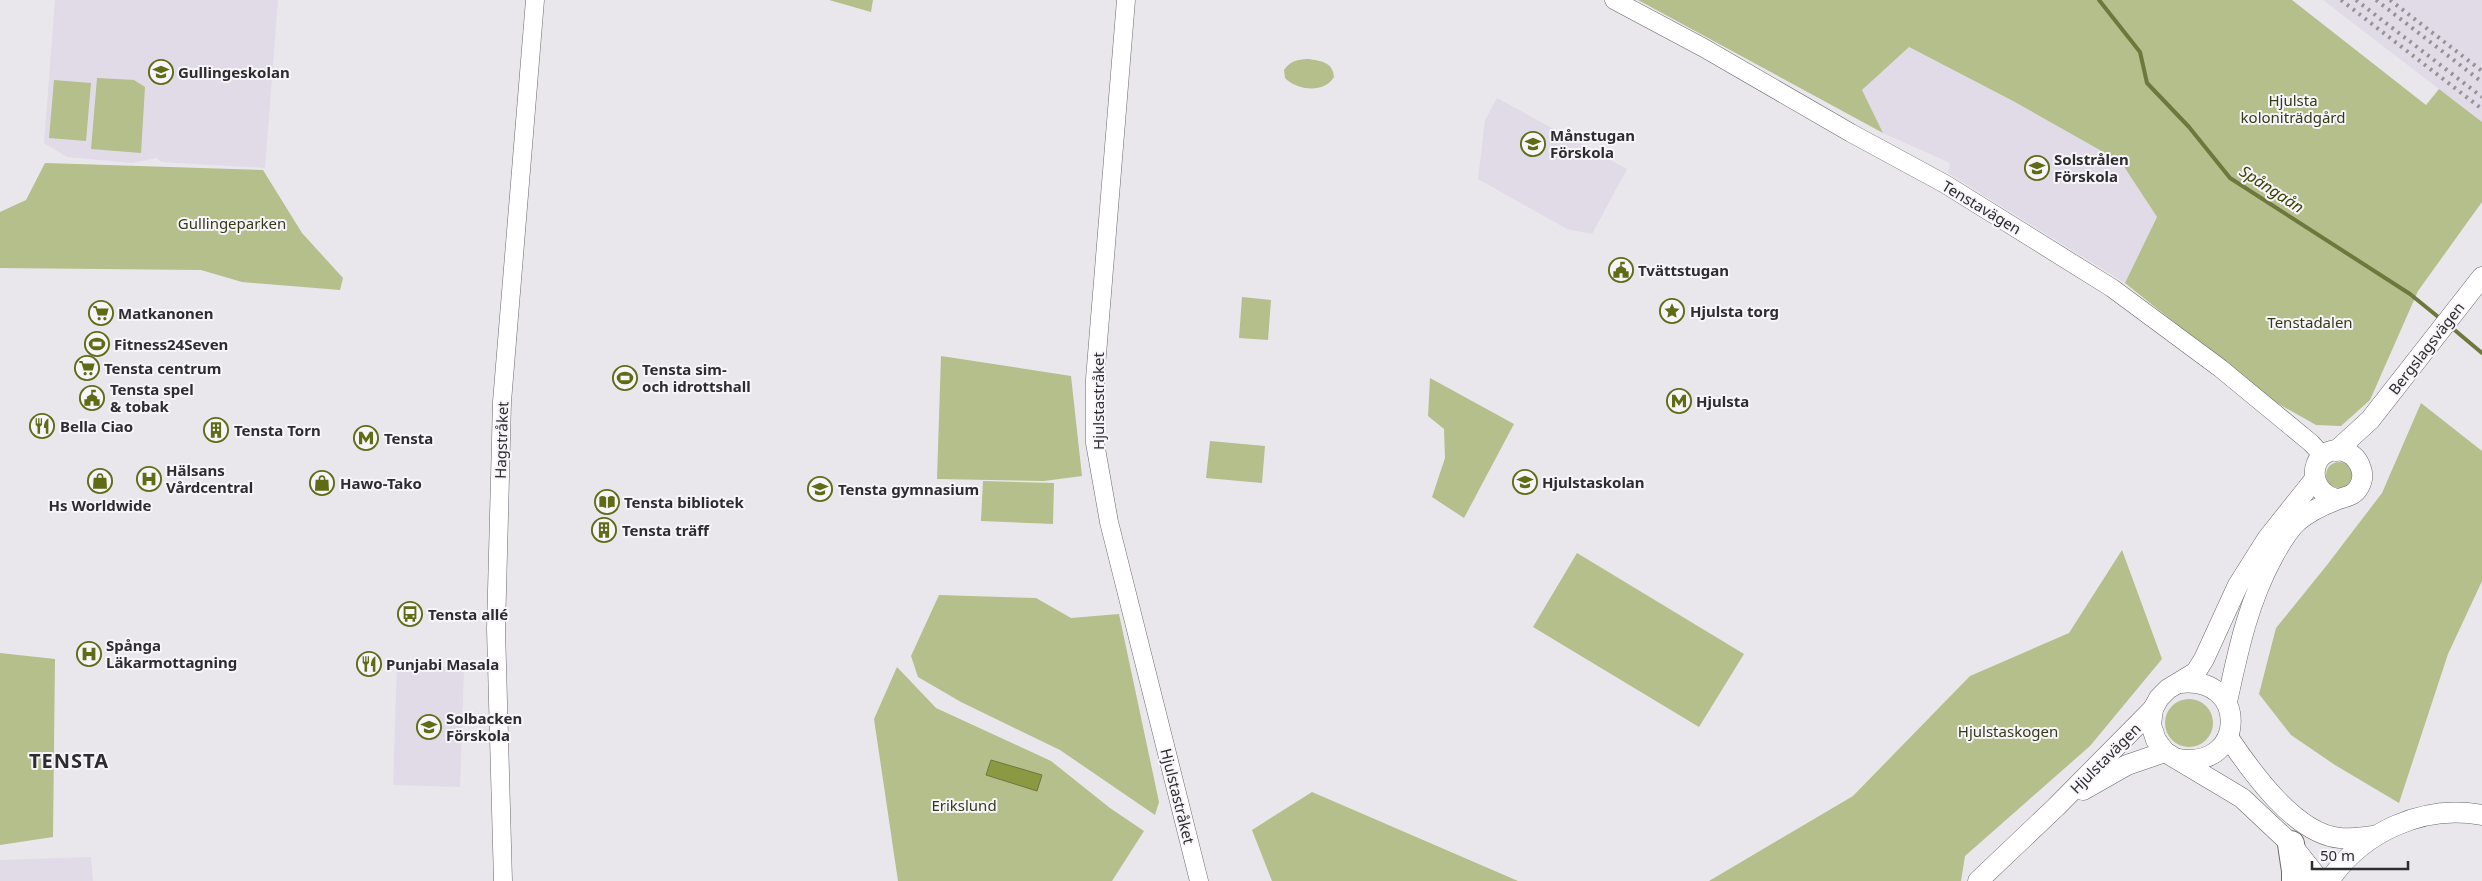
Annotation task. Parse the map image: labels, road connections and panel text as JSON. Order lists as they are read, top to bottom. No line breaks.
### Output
{"streets":{"main road":["Bergslagsvägen","Hjulstavägen"],"street":["Tenstavägen","Hjulstastråket","Hagstråket"]},"crossings":[["Tenstavägen","Bergslagsvägen"],["Bergslagsvägen","Hjulstavägen"]],"districts":["TENSTA"],"water":["Spångaån"],"parks":["Hjulsta koloniträdgård","Gullingeparken","Tenstadalen","Hjulstaskogen","Erikslund"],"places":{"school or university":["Gullingeskolan","Månstugan Förskola","Solstrålen Förskola","Hjulstaskolan","Tensta gymnasium","Solbacken Förskola"],"public building":["Tvättstugan","Tensta spel & tobak"],"place":["Hjulsta torg"],"supermarket":["Matkanonen","Tensta centrum"],"sports":["Fitness24Seven","Tensta sim- och idrottshall"],"metro station":["Hjulsta","Tensta"],"restaurant":["Bella Ciao","Punjabi Masala"],"building":["Tensta Torn","Tensta träff"],"hospital":["Hälsans Vårdcentral","Spånga Läkarmottagning"],"shop":["Hs Worldwide","Hawo-Tako"],"library":["Tensta bibliotek"],"bus stop":["Tensta allé"]},"scale_bar":"50 m"}
